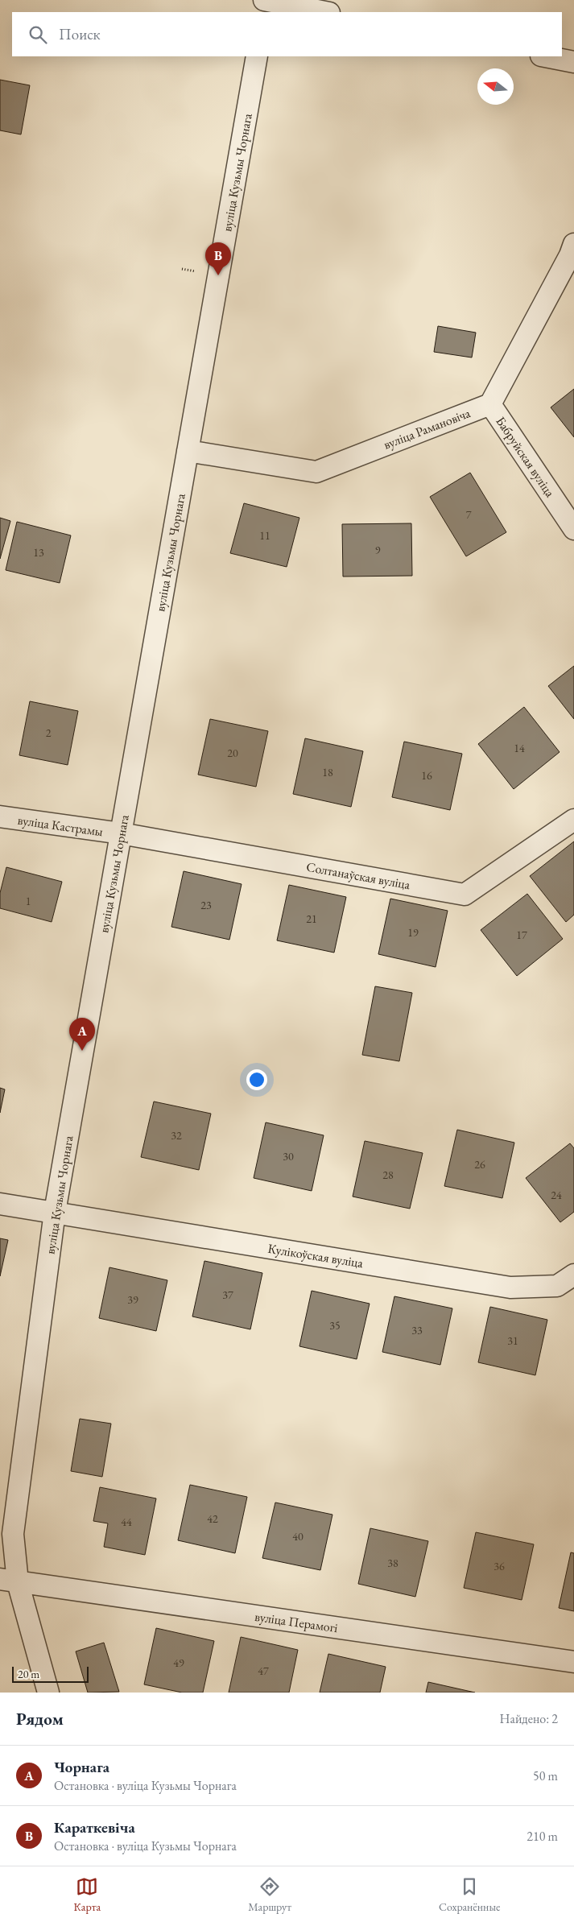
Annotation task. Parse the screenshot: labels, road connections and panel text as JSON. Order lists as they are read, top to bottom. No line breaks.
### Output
{"streets":{"street":["вуліца Кузьмы Чорнага","вуліца Рамановіча","Бабруйская вуліца","вуліца Кастрамы","Солтанаўская вуліца","Кулікоўская вуліца","вуліца Перамогі"]},"crossings":[["вуліца Кузьмы Чорнага","вуліца Рамановіча"],["вуліца Кузьмы Чорнага","вуліца Кастрамы"],["вуліца Кузьмы Чорнага","Солтанаўская вуліца"],["вуліца Кузьмы Чорнага","Кулікоўская вуліца"],["вуліца Кузьмы Чорнага","вуліца Перамогі"],["вуліца Рамановіча","Бабруйская вуліца"],["вуліца Кастрамы","Солтанаўская вуліца"]],"house_numbers":["7","11","9","13","2","14","20","18","16","1","23","21","19","17","32","30","26","28","24","37","39","35","33","31","42","44","40","38","36","49","47"],"scale_bar":"20 m","north":"left","page":{"search":"Поиск","pins":["B","A"],"scale":"20 m","heading":["Рядом","Найдено: 2"],"list":[{"mark":"A","name":"Чорнага","note":"Остановка · вуліца Кузьмы Чорнага","value":"50 m"},{"mark":"B","name":"Караткевіча","note":"Остановка · вуліца Кузьмы Чорнага","value":"210 m"}],"nav":["Карта","Маршрут","Сохранённые"]}}
